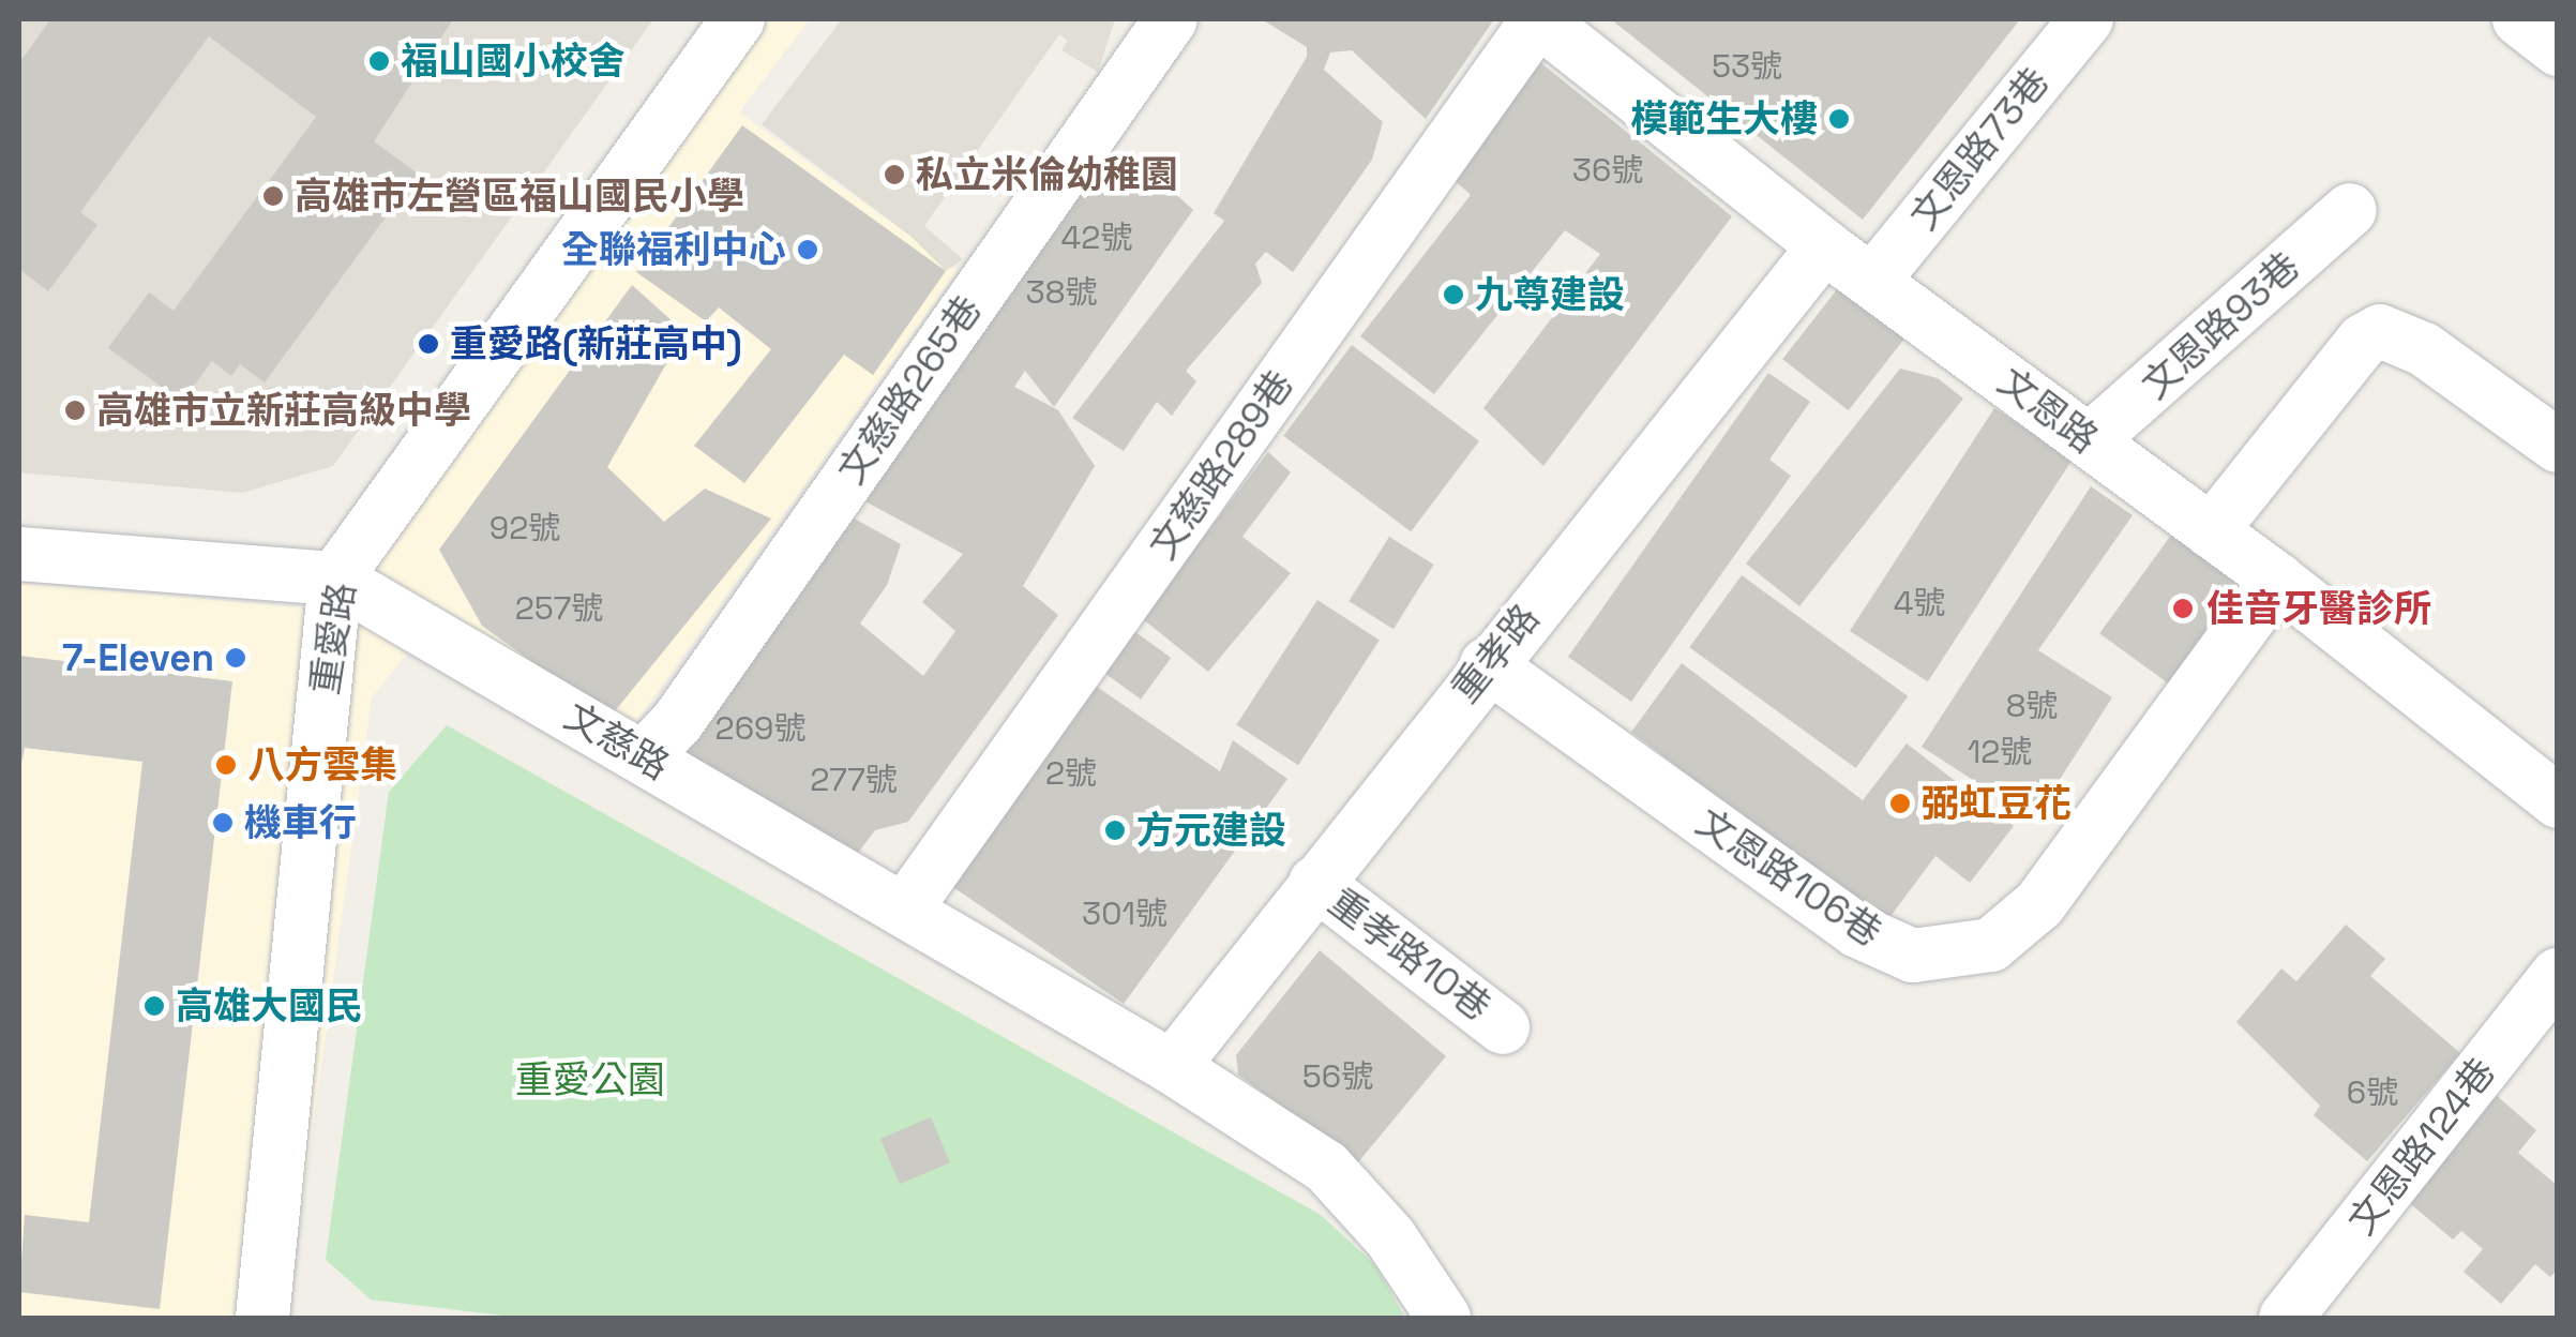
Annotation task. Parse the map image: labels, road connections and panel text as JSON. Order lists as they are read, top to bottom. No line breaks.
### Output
{"streets":{"street":["文恩路73巷","文恩路93巷","文慈路265巷","文恩路","文慈路289巷","重愛路","重孝路","文慈路","文恩路106巷","重孝路10巷","文恩路124巷"]},"crossings":[["文恩路73巷","文恩路"],["文恩路93巷","文恩路"],["文慈路265巷","文慈路"],["文恩路","文慈路289巷"],["文恩路","重孝路"],["文恩路","文恩路106巷"],["文慈路289巷","文慈路"],["重愛路","文慈路"],["重孝路","文慈路"],["重孝路","文恩路106巷"],["重孝路","重孝路10巷"]],"parks":["重愛公園"],"places":["福山國小校舍","模範生大樓","私立米倫幼稚園","高雄市左營區福山國民小學","全聯福利中心","九尊建設","重愛路(新莊高中)","高雄市立新莊高級中學","佳音牙醫診所","7-Eleven","八方雲集","弼虹豆花","機車行","方元建設","高雄大國民"],"house_numbers":["53號","36號","42號","38號","92號","4號","257號","8號","269號","12號","2號","277號","301號","56號","6號"]}
